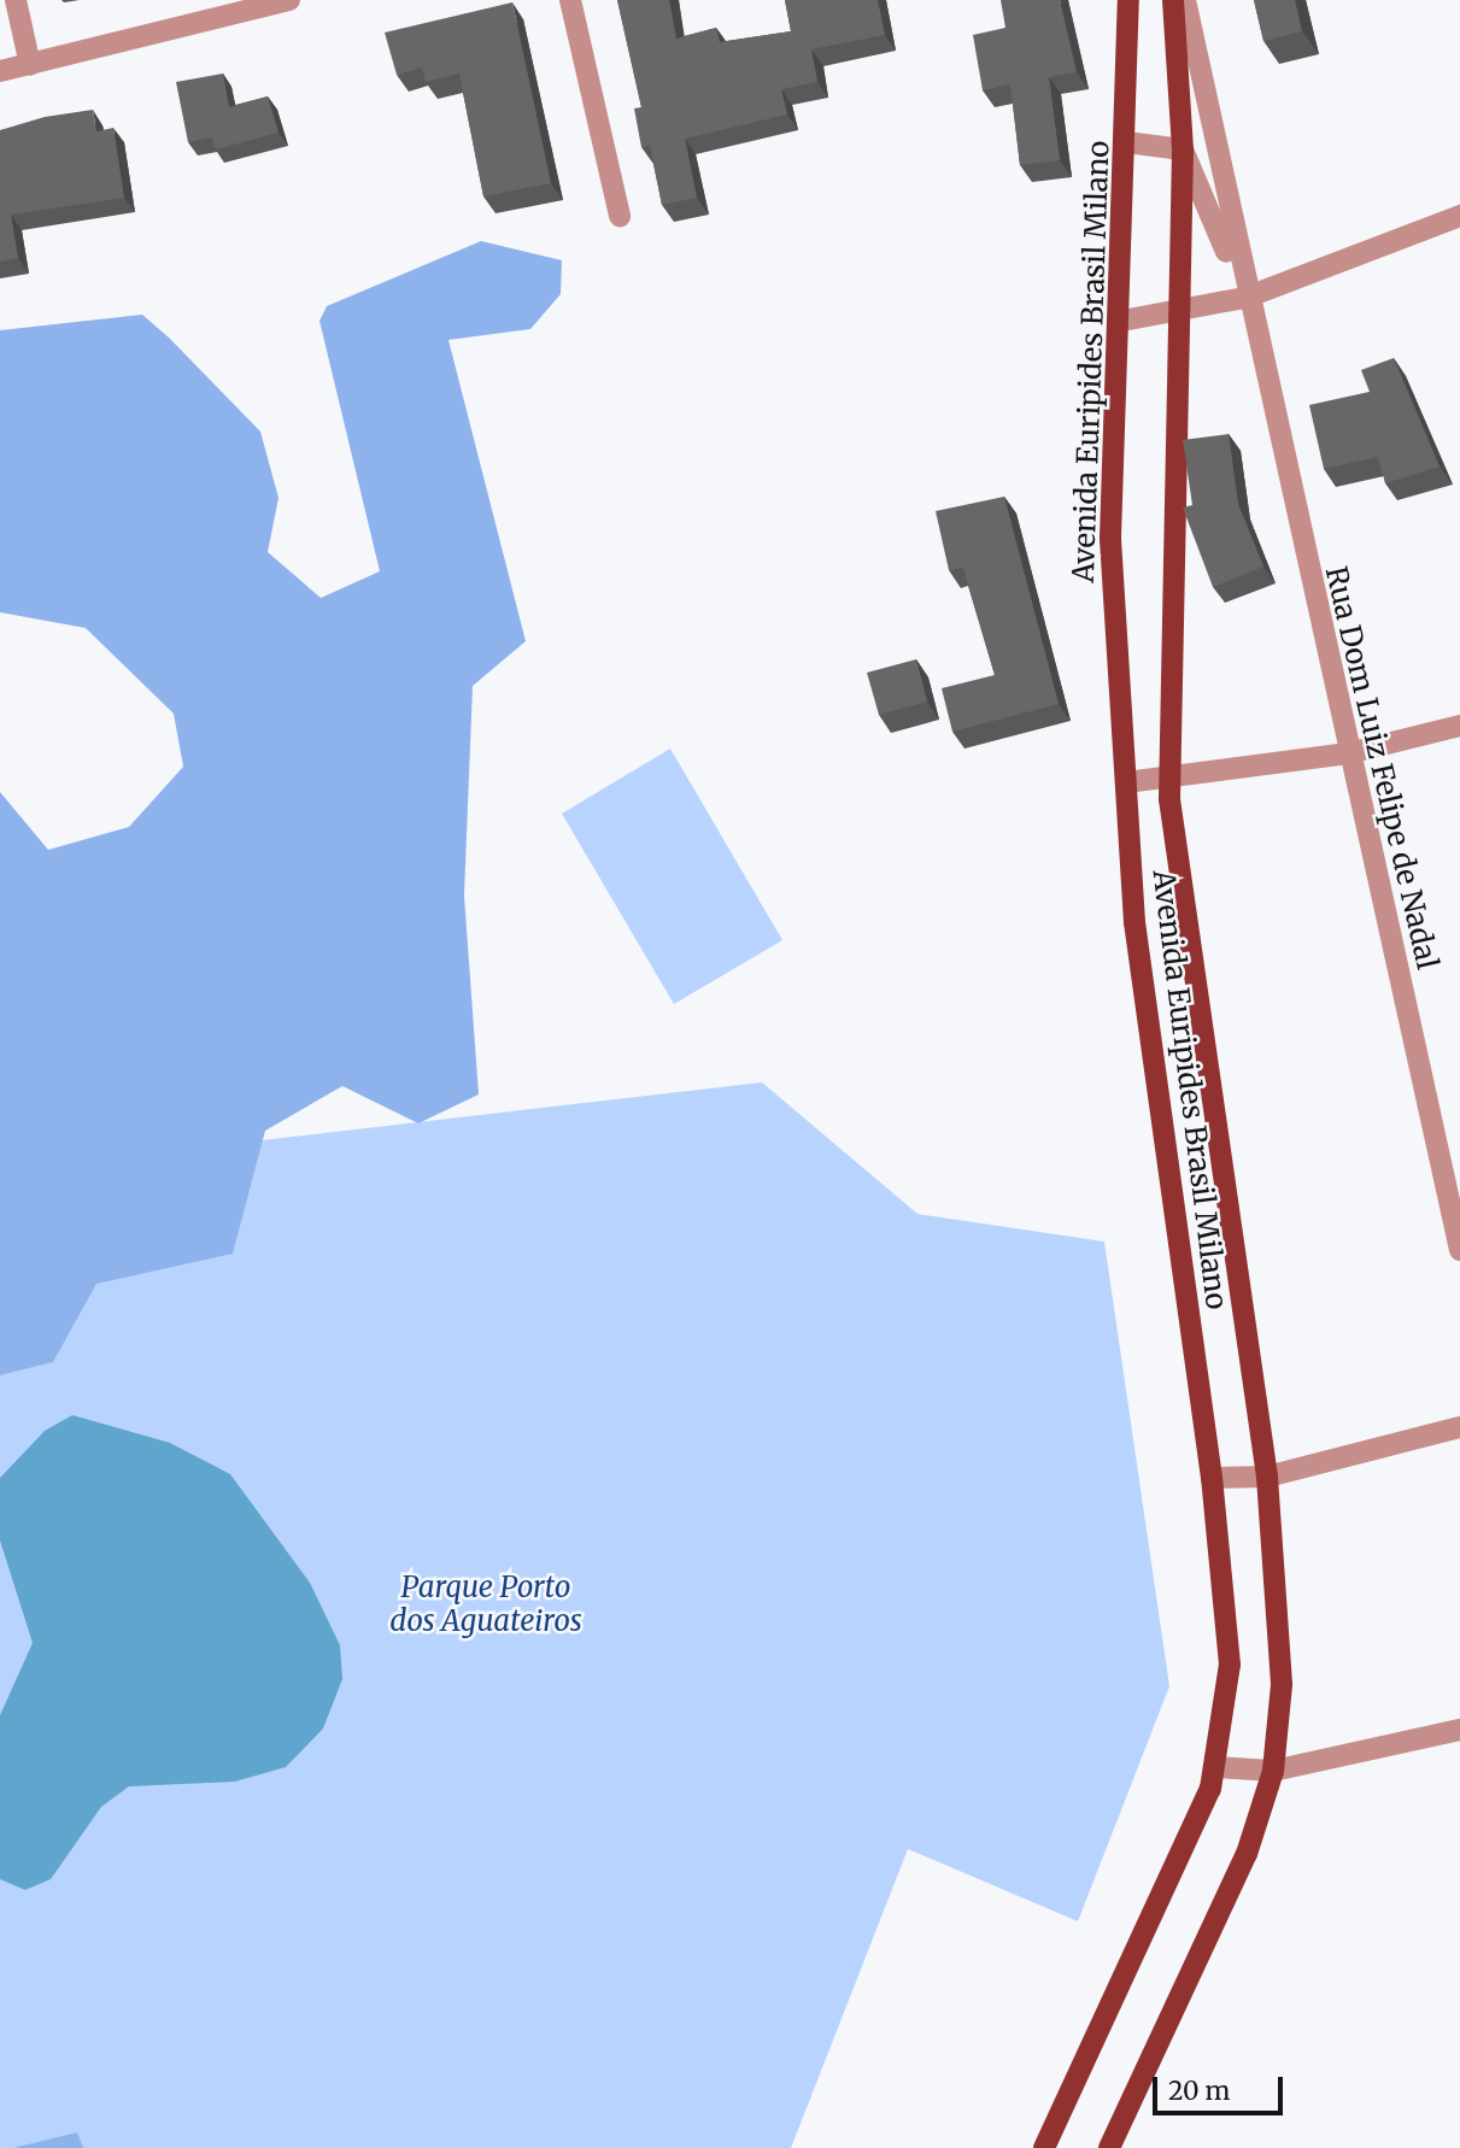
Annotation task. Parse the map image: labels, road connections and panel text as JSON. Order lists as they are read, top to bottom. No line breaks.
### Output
{"streets":{"main road":["Avenida Euripides Brasil Milano"],"street":["Rua Dom Luiz Felipe de Nadal"]},"crossings":[["Avenida Euripides Brasil Milano","Rua Dom Luiz Felipe de Nadal"]],"parks":["Parque Porto dos Aguateiros"],"scale_bar":"20 m"}
